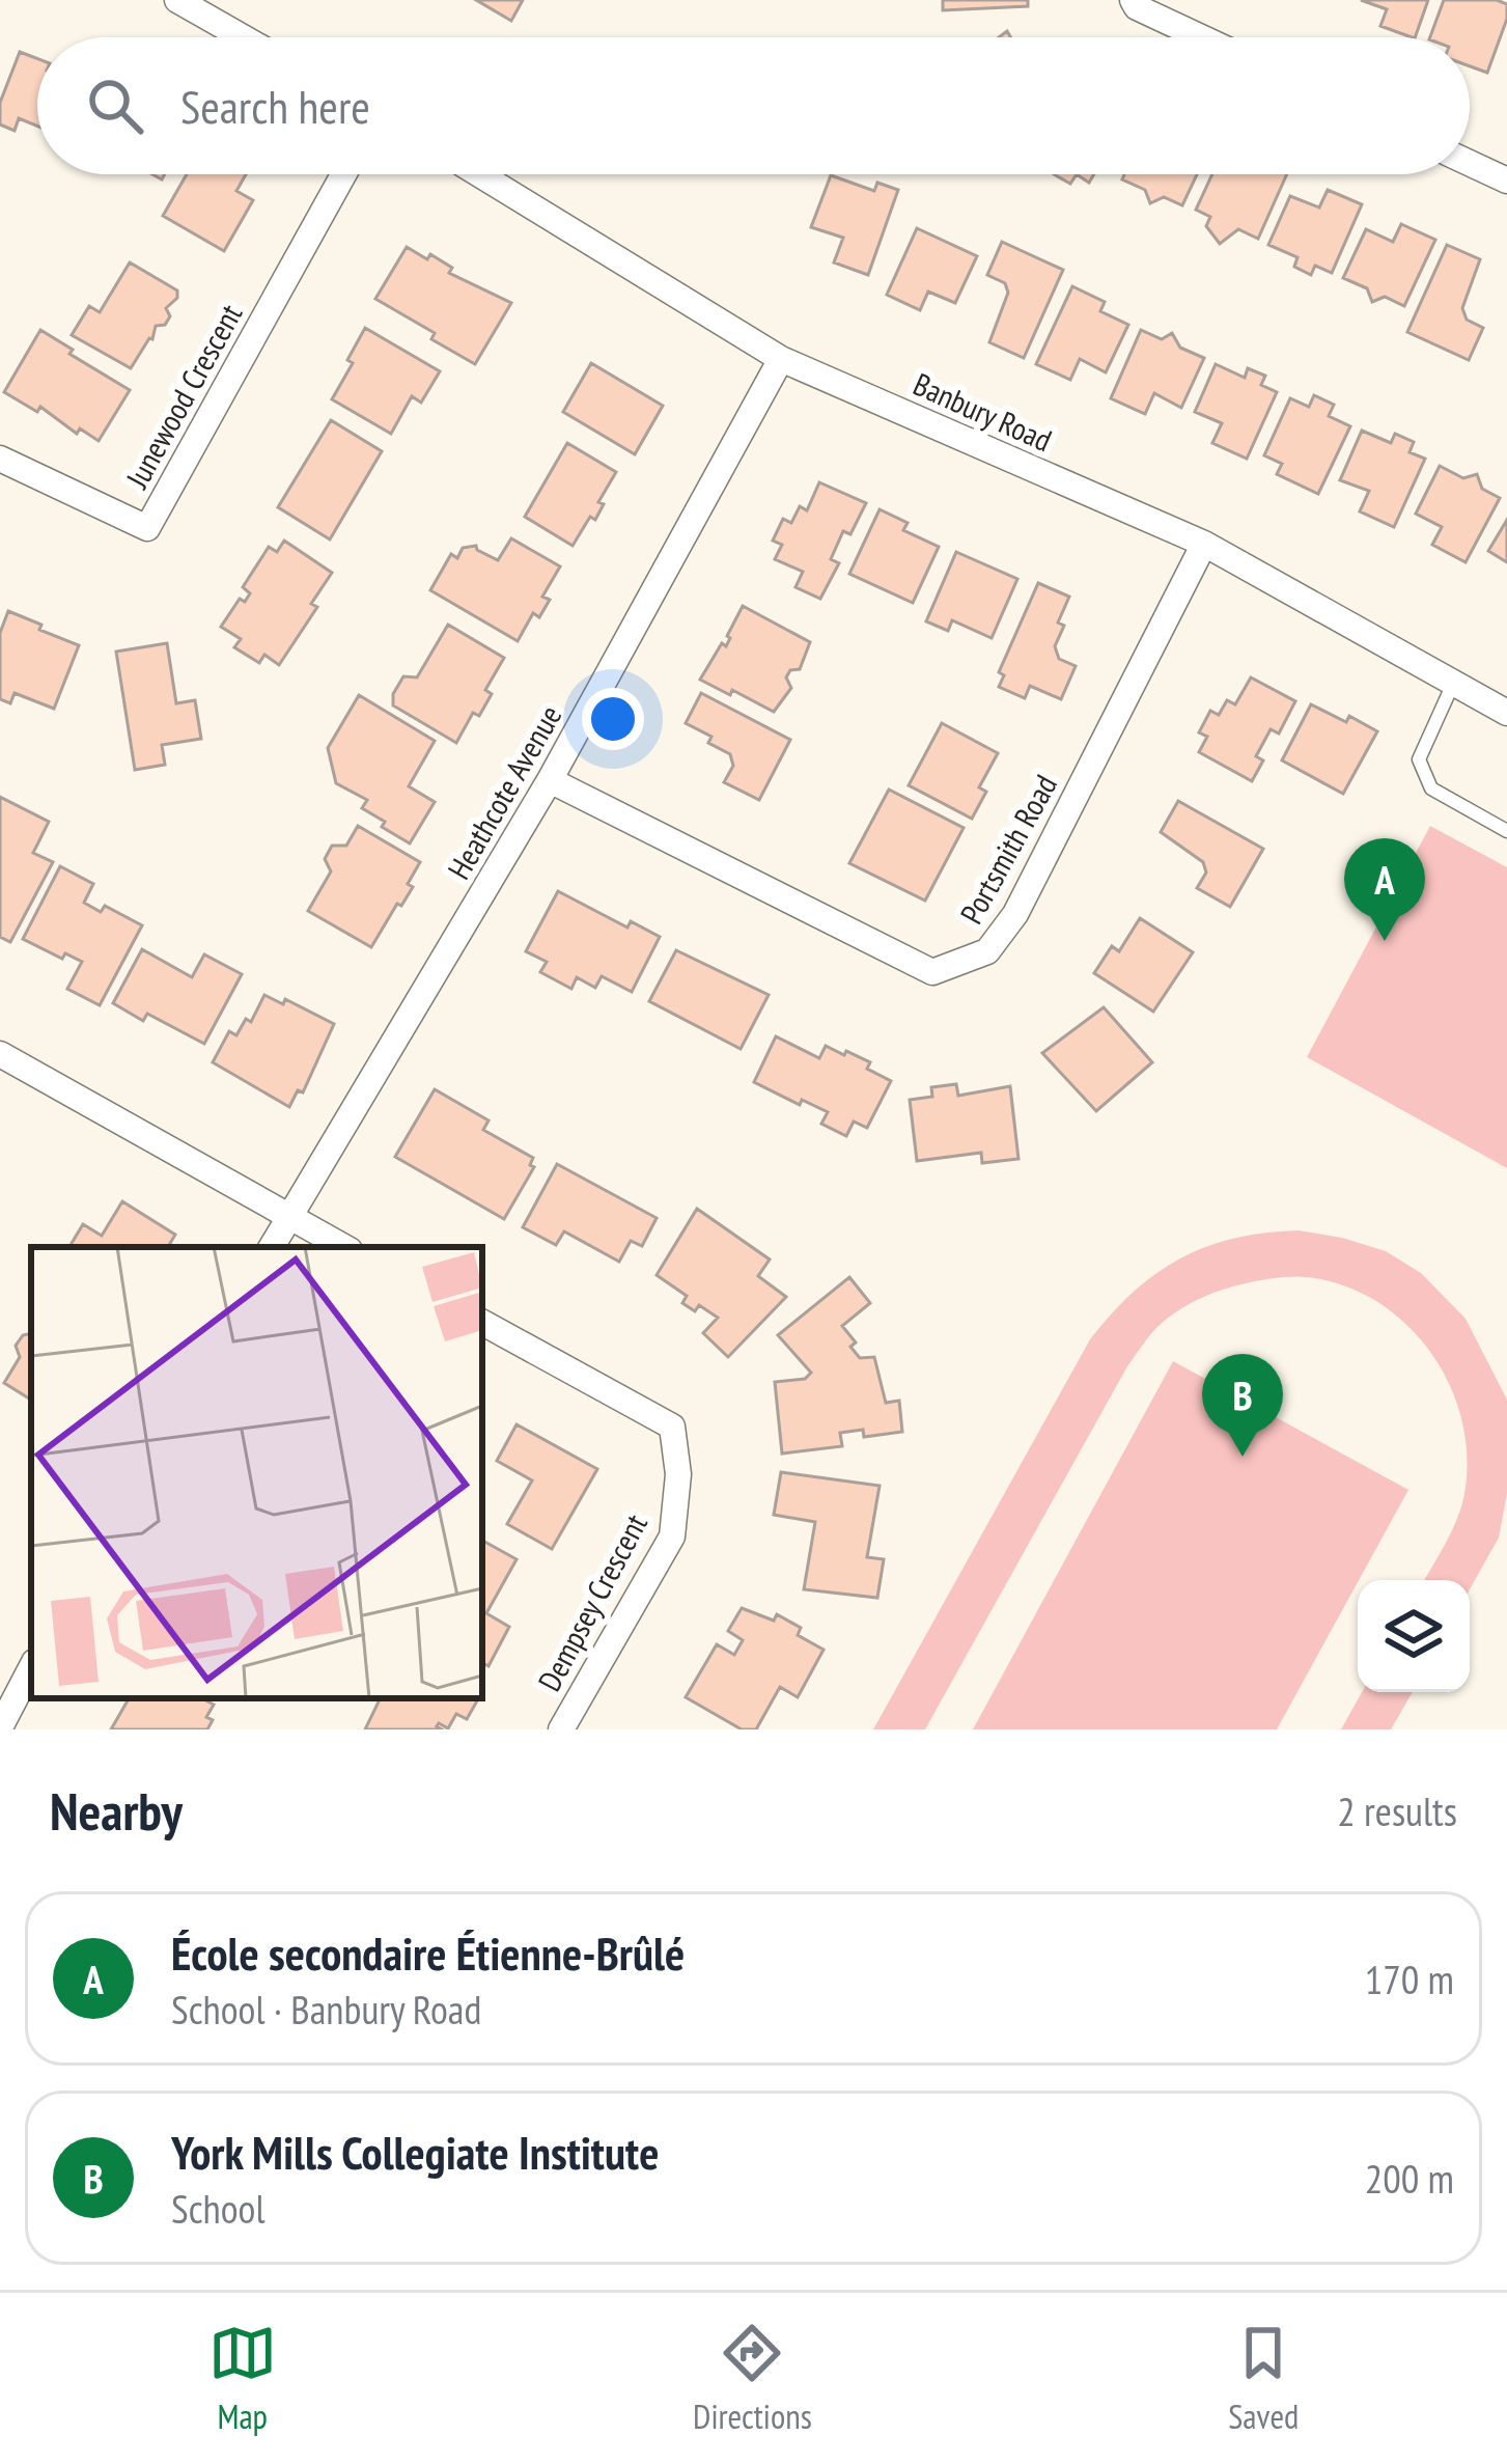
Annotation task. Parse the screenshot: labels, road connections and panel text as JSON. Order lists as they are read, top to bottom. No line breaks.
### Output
{"streets":{"street":["Junewood Crescent","Banbury Road","Heathcote Avenue","Portsmith Road","Dempsey Crescent"]},"crossings":[["Banbury Road","Heathcote Avenue"],["Banbury Road","Portsmith Road"],["Heathcote Avenue","Portsmith Road"]],"page":{"search":"Search here","pins":["A","B"],"heading":["Nearby","2 results"],"list":[{"mark":"A","name":"École secondaire Étienne-Brûlé","note":"School · Banbury Road","value":"170 m"},{"mark":"B","name":"York Mills Collegiate Institute","note":"School","value":"200 m"}],"nav":["Map","Directions","Saved"]}}
